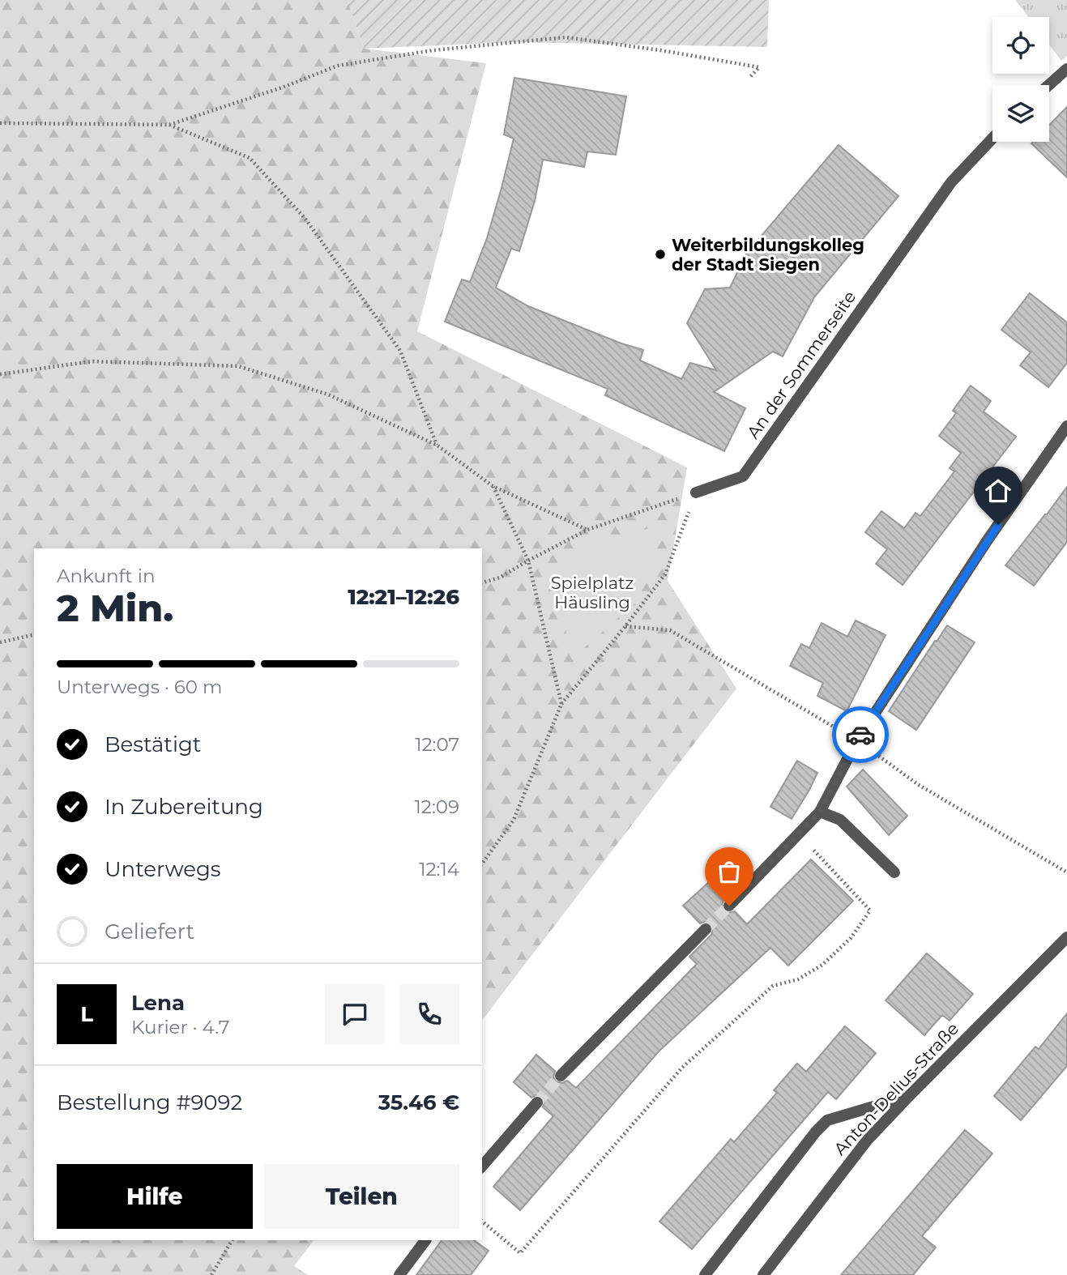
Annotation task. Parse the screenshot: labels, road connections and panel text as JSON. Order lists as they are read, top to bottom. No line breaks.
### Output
{"streets":{"street":["An der Sommerseite","Anton-Delius-Straße"]},"parks":["Spielplatz Häusling"],"places":["Weiterbildungskolleg der Stadt Siegen"],"page":{"heading":["2 Min.","Ankunft in","12:21–12:26"],"panel":["Lena","Kurier · 4.7","Bestellung #9092","35.46 €"],"bar":"Unterwegs · 60 m","list":[["Bestätigt","12:07"],["In Zubereitung","12:09"],["Unterwegs","12:14"],"Geliefert"],"round":"L","buttons":["Hilfe","Teilen"]}}
